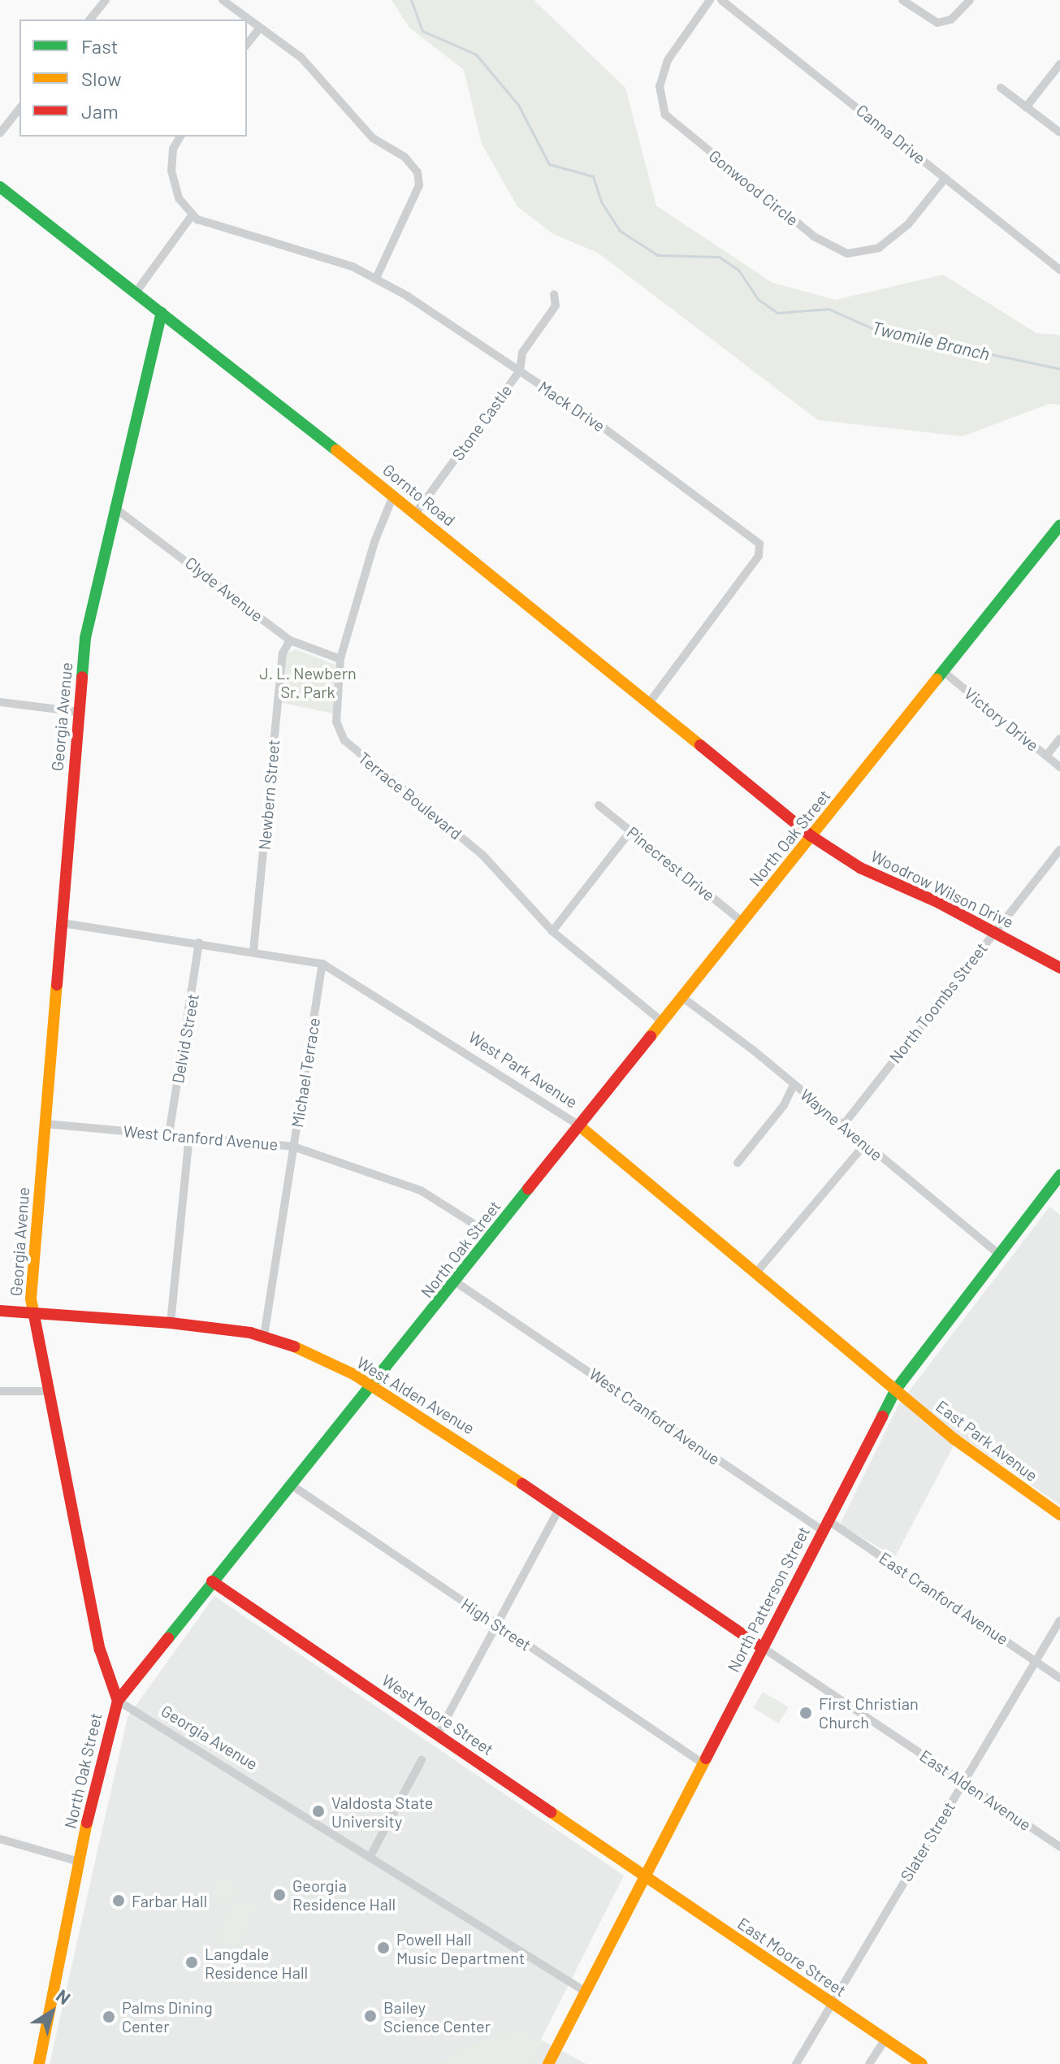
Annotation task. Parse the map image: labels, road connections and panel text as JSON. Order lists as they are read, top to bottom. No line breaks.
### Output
{"streets":{"street":["Canna Drive","Gonwood Circle","Mack Drive","Stone Castle","Gornto Road","Clyde Avenue","Georgia Avenue","Victory Drive","Newbern Street","Terrace Boulevard","North Oak Street","Pinecrest Drive","Woodrow Wilson Drive","North Toombs Street","Delvid Street","West Park Avenue","Michael Terrace","Wayne Avenue","West Cranford Avenue","West Alden Avenue","East Park Avenue","East Cranford Avenue","North Patterson Street","High Street","West Moore Street","East Alden Avenue","Slater Street","East Moore Street"]},"crossings":[["Canna Drive","Gonwood Circle"],["Mack Drive","Stone Castle"],["Mack Drive","Gornto Road"],["Stone Castle","Gornto Road"],["Gornto Road","Georgia Avenue"],["Gornto Road","Terrace Boulevard"],["Gornto Road","North Oak Street"],["Gornto Road","Woodrow Wilson Drive"],["Clyde Avenue","Georgia Avenue"],["Clyde Avenue","Newbern Street"],["Clyde Avenue","Terrace Boulevard"],["Georgia Avenue","North Oak Street"],["Georgia Avenue","West Park Avenue"],["Georgia Avenue","West Cranford Avenue"],["Georgia Avenue","West Alden Avenue"],["Georgia Avenue","North Patterson Street"],["Victory Drive","North Oak Street"],["Newbern Street","West Park Avenue"],["Terrace Boulevard","North Oak Street"],["North Oak Street","Pinecrest Drive"],["North Oak Street","Woodrow Wilson Drive"],["North Oak Street","West Park Avenue"],["North Oak Street","Wayne Avenue"],["North Oak Street","West Cranford Avenue"],["North Oak Street","West Alden Avenue"],["North Oak Street","High Street"],["North Oak Street","West Moore Street"],["Woodrow Wilson Drive","North Toombs Street"],["North Toombs Street","Wayne Avenue"],["Delvid Street","West Park Avenue"],["Delvid Street","West Cranford Avenue"],["West Park Avenue","Michael Terrace"],["West Park Avenue","East Park Avenue"],["West Park Avenue","North Patterson Street"],["Michael Terrace","West Cranford Avenue"],["Michael Terrace","West Alden Avenue"],["Wayne Avenue","North Patterson Street"],["West Cranford Avenue","East Cranford Avenue"],["West Cranford Avenue","North Patterson Street"],["West Alden Avenue","North Patterson Street"],["West Alden Avenue","East Alden Avenue"],["East Park Avenue","North Patterson Street"],["East Cranford Avenue","North Patterson Street"],["East Cranford Avenue","Slater Street"],["North Patterson Street","High Street"],["North Patterson Street","West Moore Street"],["North Patterson Street","East Alden Avenue"],["North Patterson Street","East Moore Street"],["West Moore Street","East Moore Street"],["East Alden Avenue","Slater Street"],["Slater Street","East Moore Street"]],"water":["Twomile Branch"],"parks":["J. L. Newbern Sr. Park"],"places":["First Christian Church","Valdosta State University","Georgia Residence Hall","Farbar Hall","Powell Hall Music Department","Langdale Residence Hall","Bailey Science Center","Palms Dining Center"],"legend":["Fast","Slow","Jam"],"north":"top right"}
